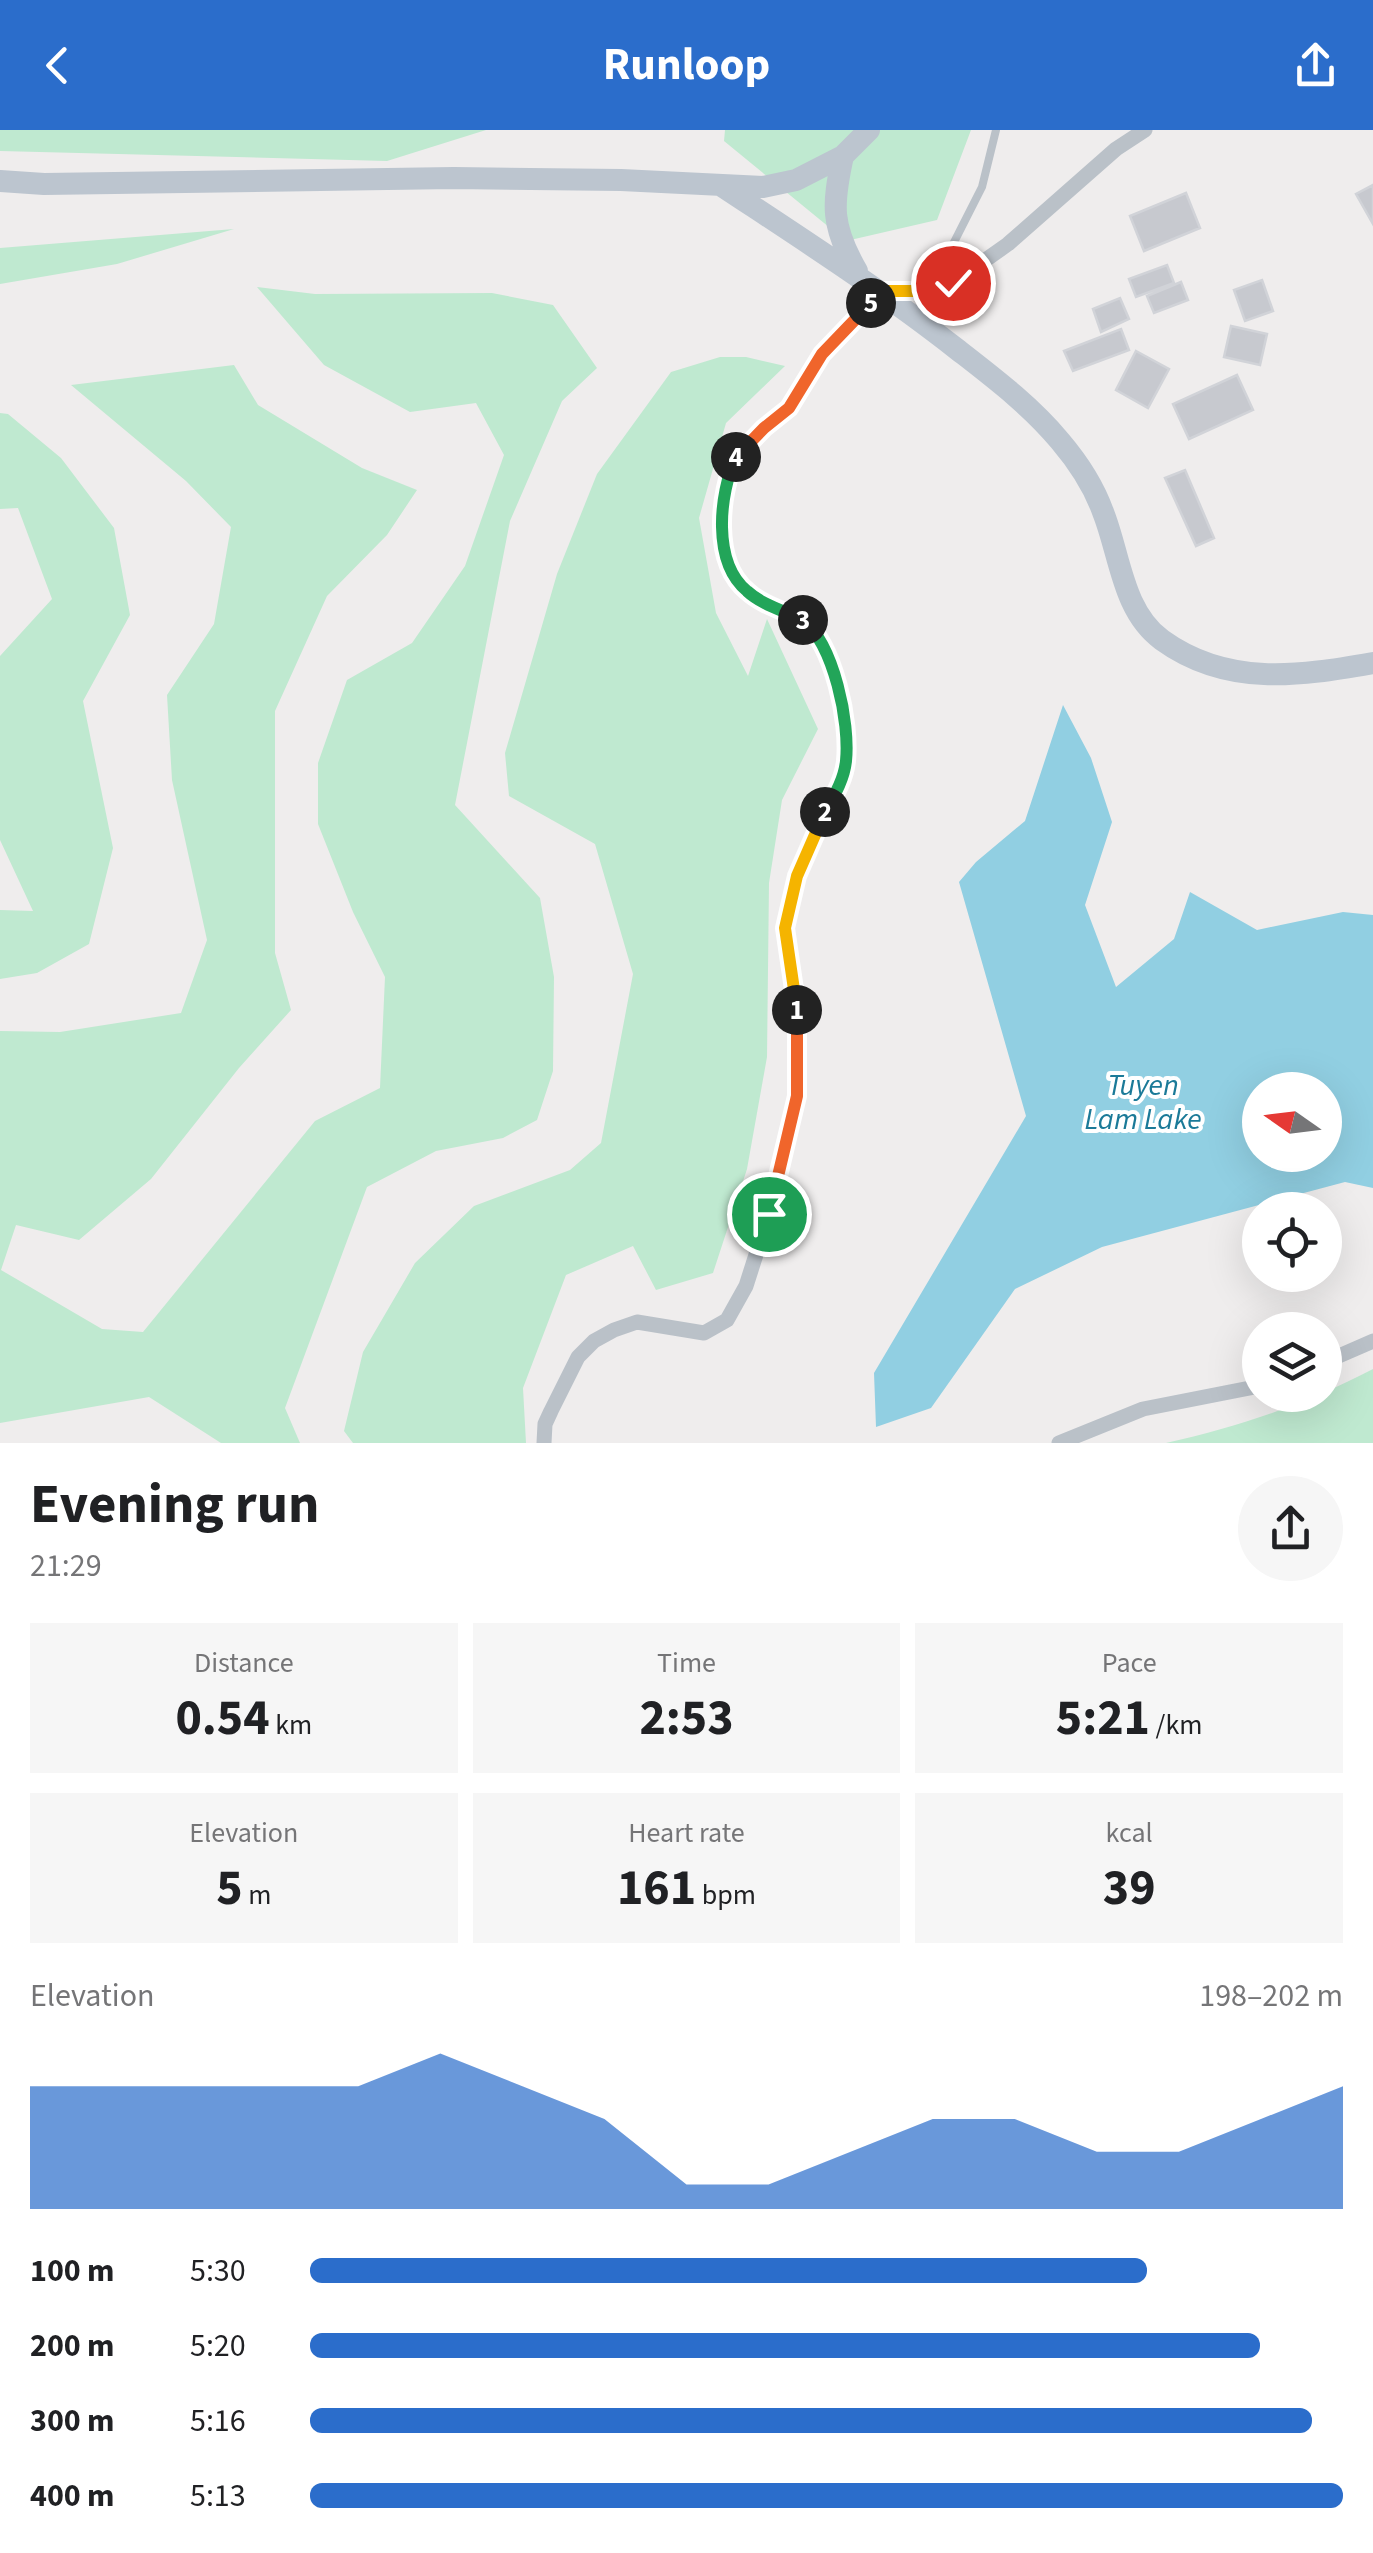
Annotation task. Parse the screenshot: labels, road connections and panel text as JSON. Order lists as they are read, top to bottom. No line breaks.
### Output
{"water":["Tuyen Lam Lake"],"north":"left","page":{"header":"Runloop","pins":["5","4","3","2","1"],"heading":["Evening run","21:29"],"stats":[["Distance","0.54 km"],["Time","2:53"],["Pace","5:21 /km"],["Elevation","5 m"],["Heart rate","161 bpm"],["kcal","39"]],"chart":["Elevation","198–202 m"],"list":[{"name":"100 m","note":"5:30"},{"name":"200 m","note":"5:20"},{"name":"300 m","note":"5:16"},{"name":"400 m","note":"5:13"}]}}
